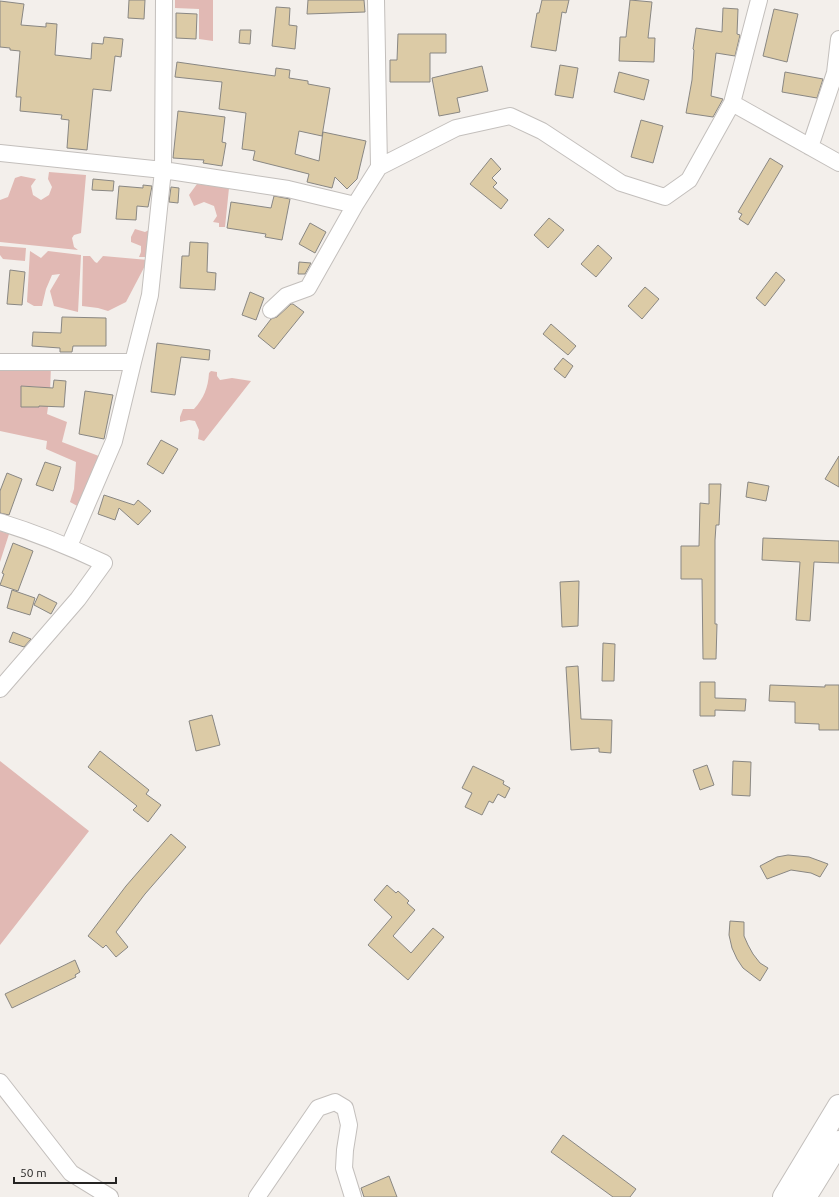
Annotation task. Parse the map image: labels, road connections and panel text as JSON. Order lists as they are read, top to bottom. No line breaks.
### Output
{"scale_bar":"50 m"}
